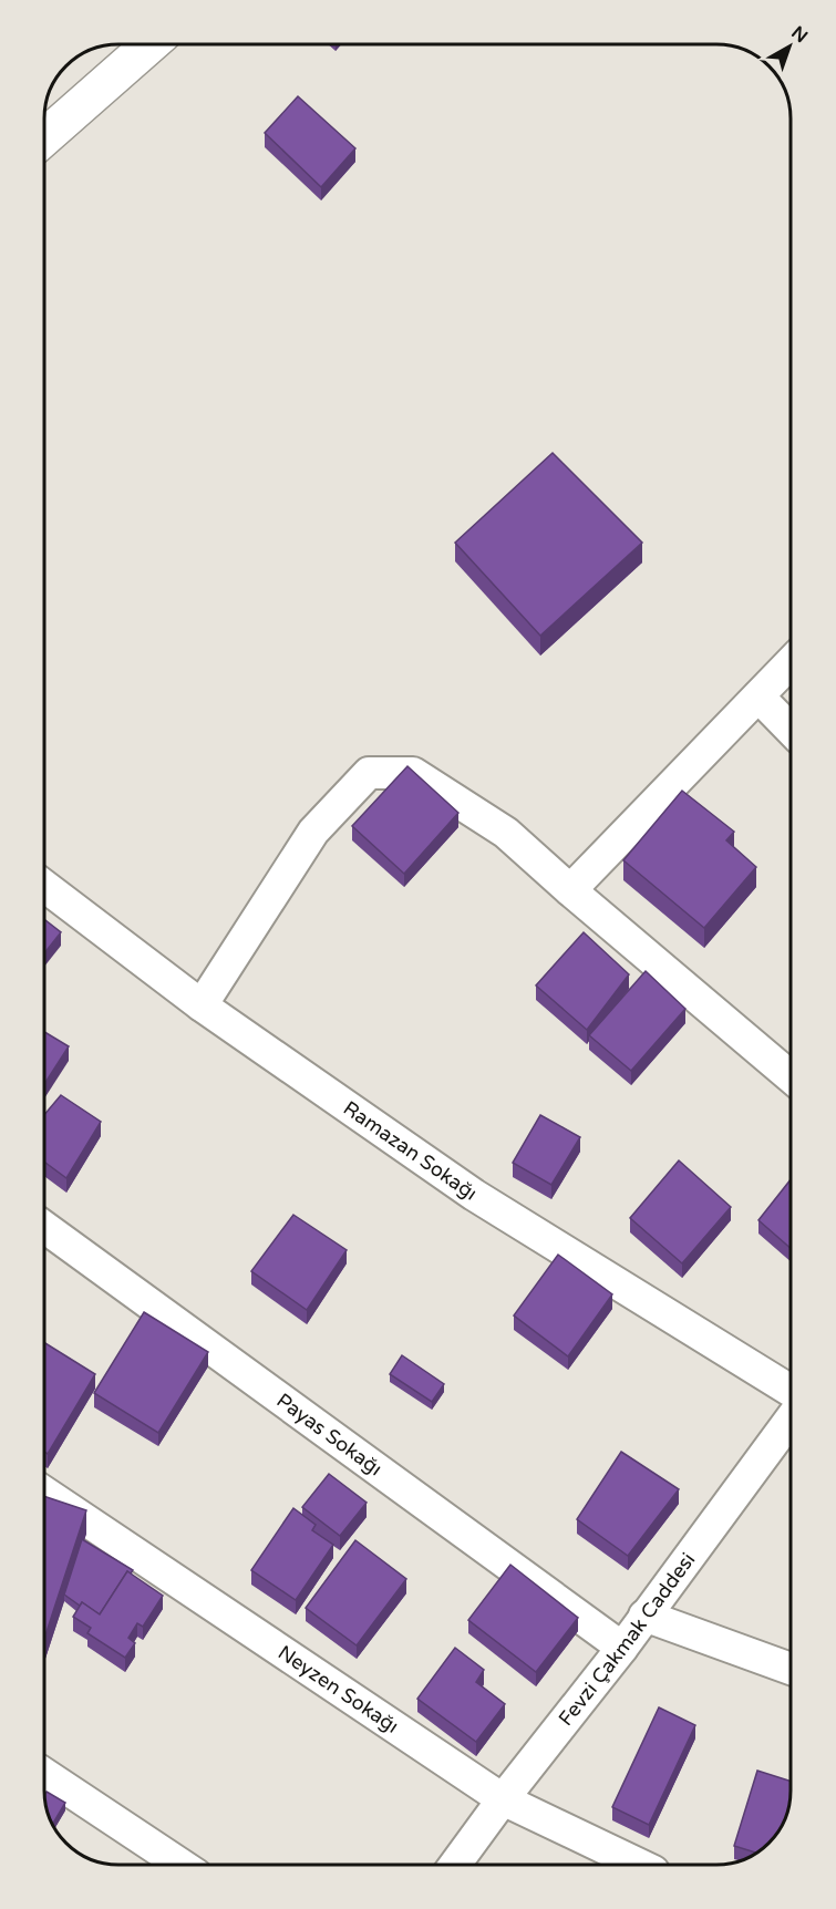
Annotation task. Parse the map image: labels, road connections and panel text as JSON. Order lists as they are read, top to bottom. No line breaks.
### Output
{"streets":{"street":["Ramazan Sokağı","Payas Sokağı","Fevzi Çakmak Caddesi","Neyzen Sokağı"]},"crossings":[["Payas Sokağı","Fevzi Çakmak Caddesi"],["Fevzi Çakmak Caddesi","Neyzen Sokağı"]],"north":"top right"}
